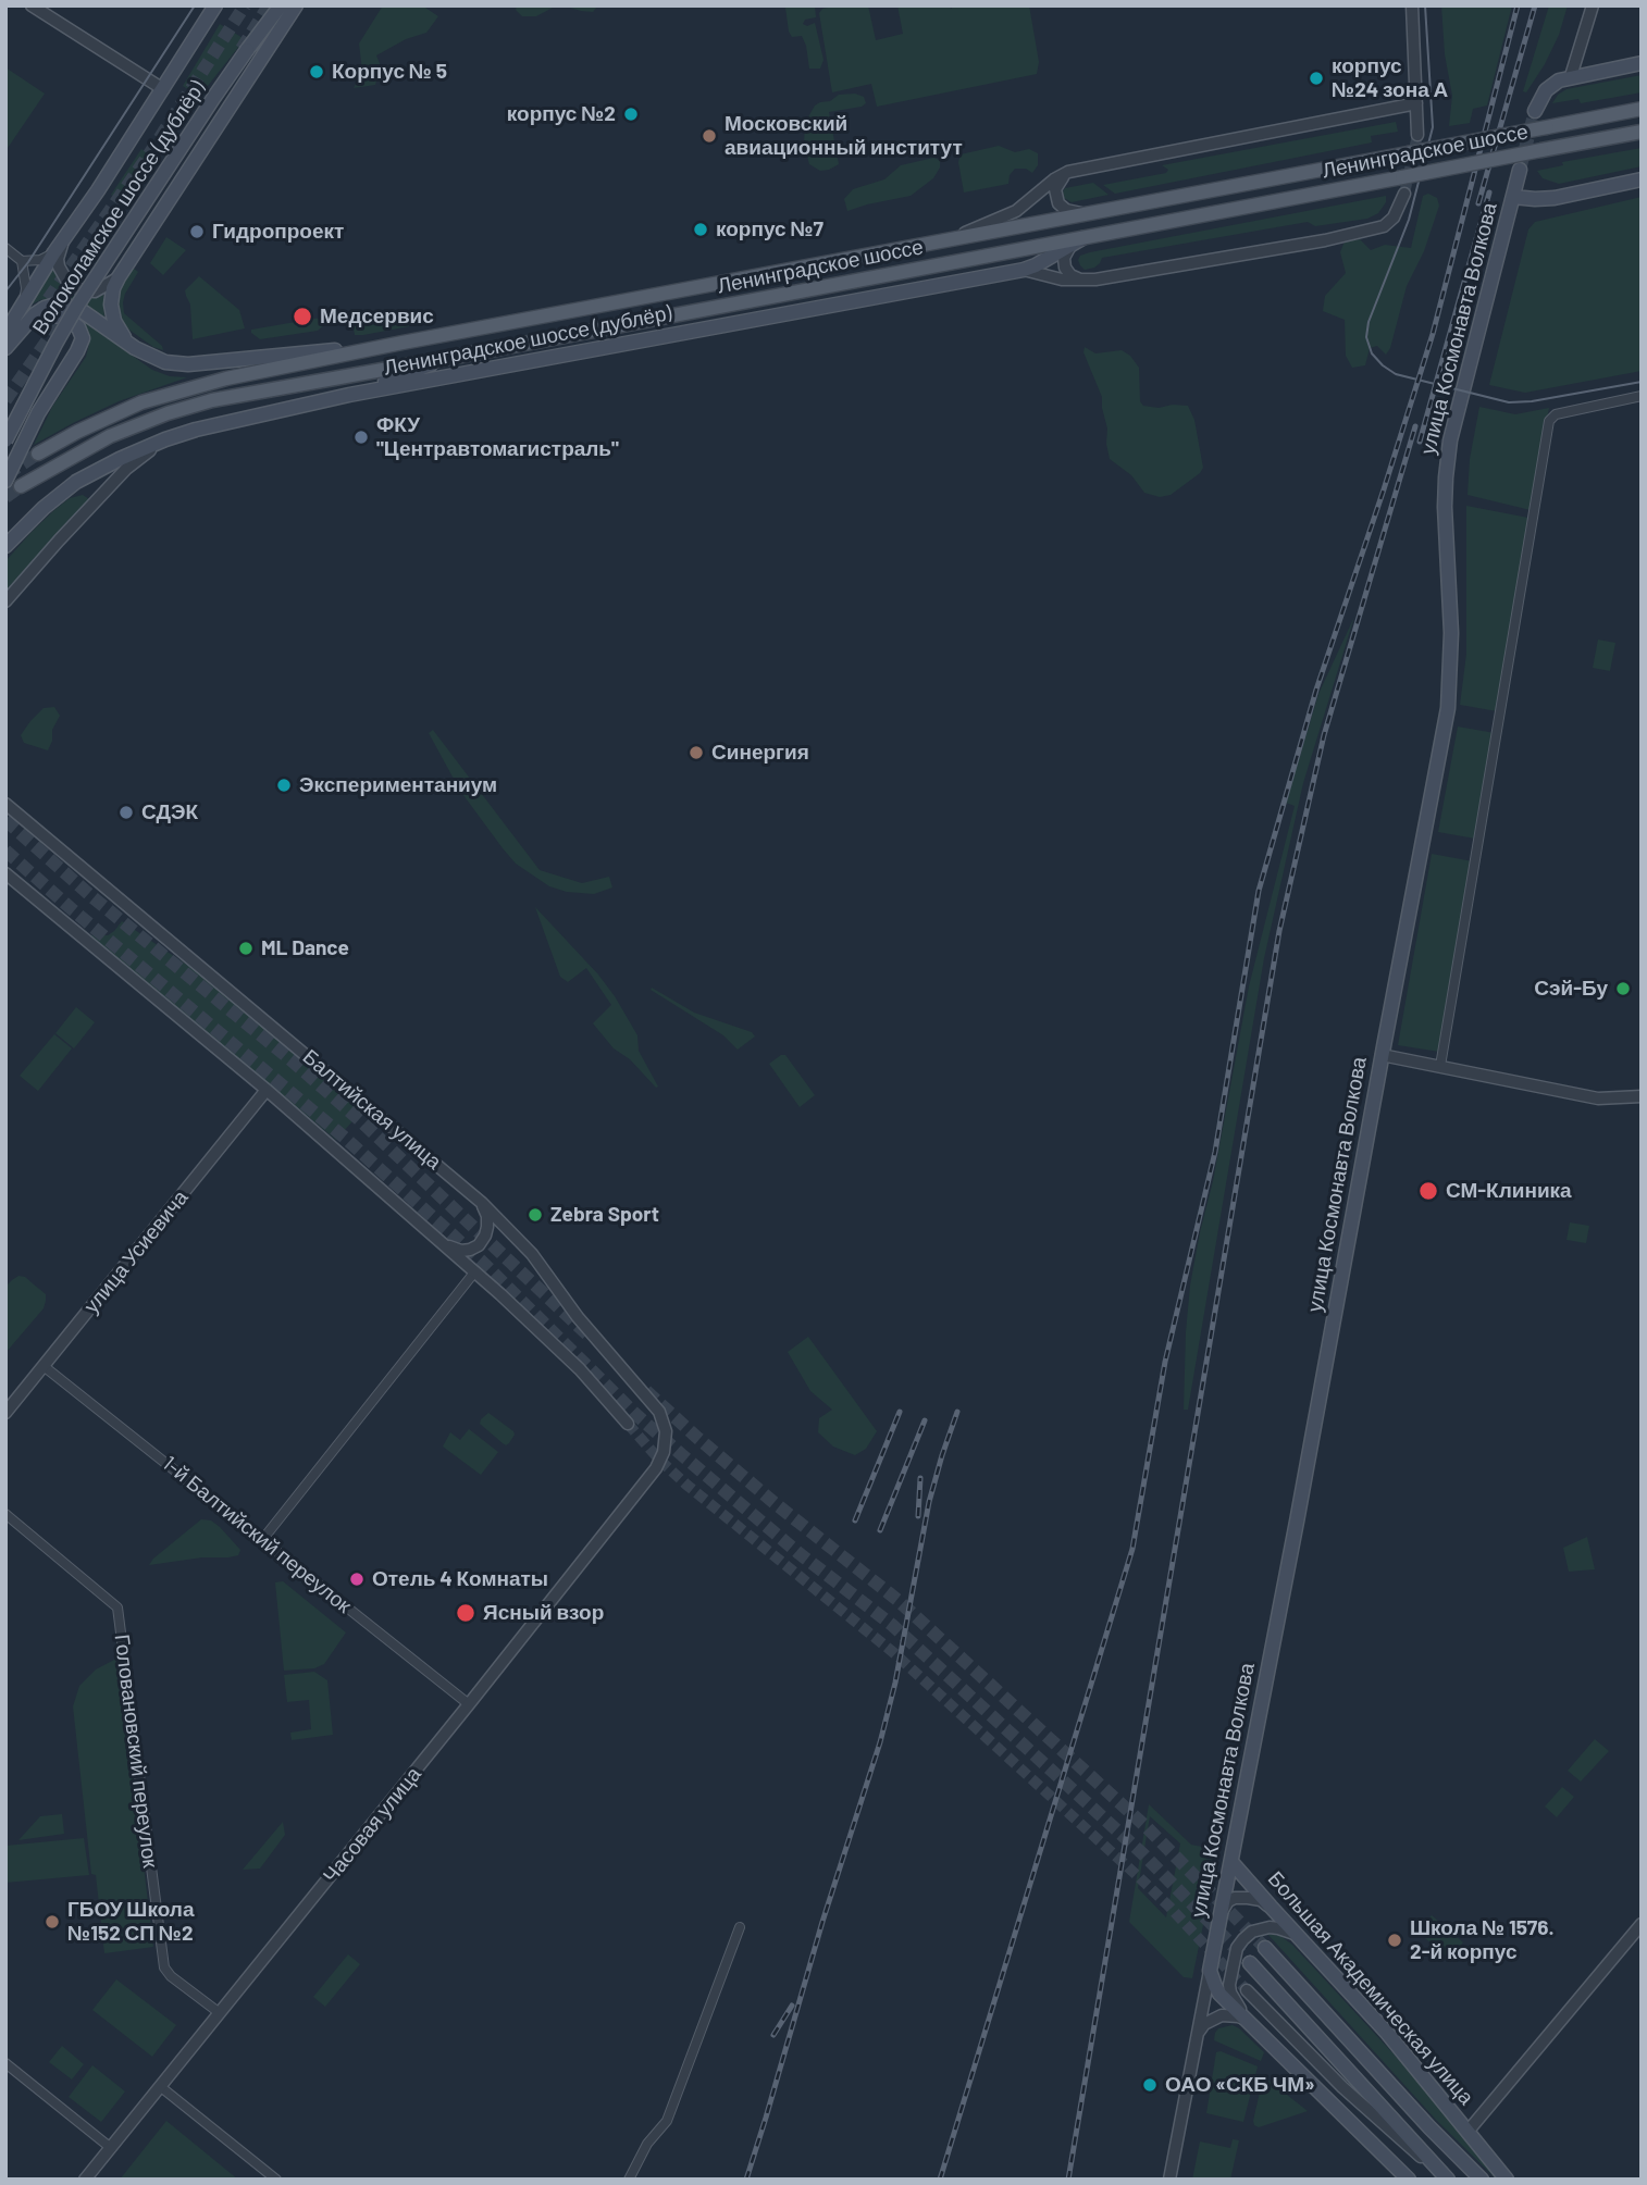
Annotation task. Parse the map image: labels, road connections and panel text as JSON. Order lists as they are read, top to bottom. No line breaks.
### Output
{"streets":{"main road":["Ленинградское шоссе","Волоколамское шоссе (дублёр)","улица Космонавта Волкова","Ленинградское шоссе (дублёр)","Большая Академическая улица"],"street":["Балтийская улица","улица Усиевича","1-й Балтийский переулок","Головановский переулок","Часовая улица"]},"crossings":[["Ленинградское шоссе","Ленинградское шоссе (дублёр)"],["улица Космонавта Волкова","Большая Академическая улица"],["Балтийская улица","Часовая улица"],["улица Усиевича","1-й Балтийский переулок"],["1-й Балтийский переулок","Часовая улица"],["Головановский переулок","Часовая улица"]],"places":["Корпус № 5","корпус №24 зона А","корпус №2","Московский авиационный институт","корпус №7","Гидропроект","Медсервис","ФКУ \"Центравтомагистраль\"","Синергия","Экспериментаниум","СДЭК","ML Dance","Сэй-Бу","СМ-Клиника","Zebra Sport","Отель 4 Комнаты","Ясный взор","ГБОУ Школа №152 СП №2","Школа № 1576. 2-й корпус","ОАО «СКБ ЧМ»"]}
